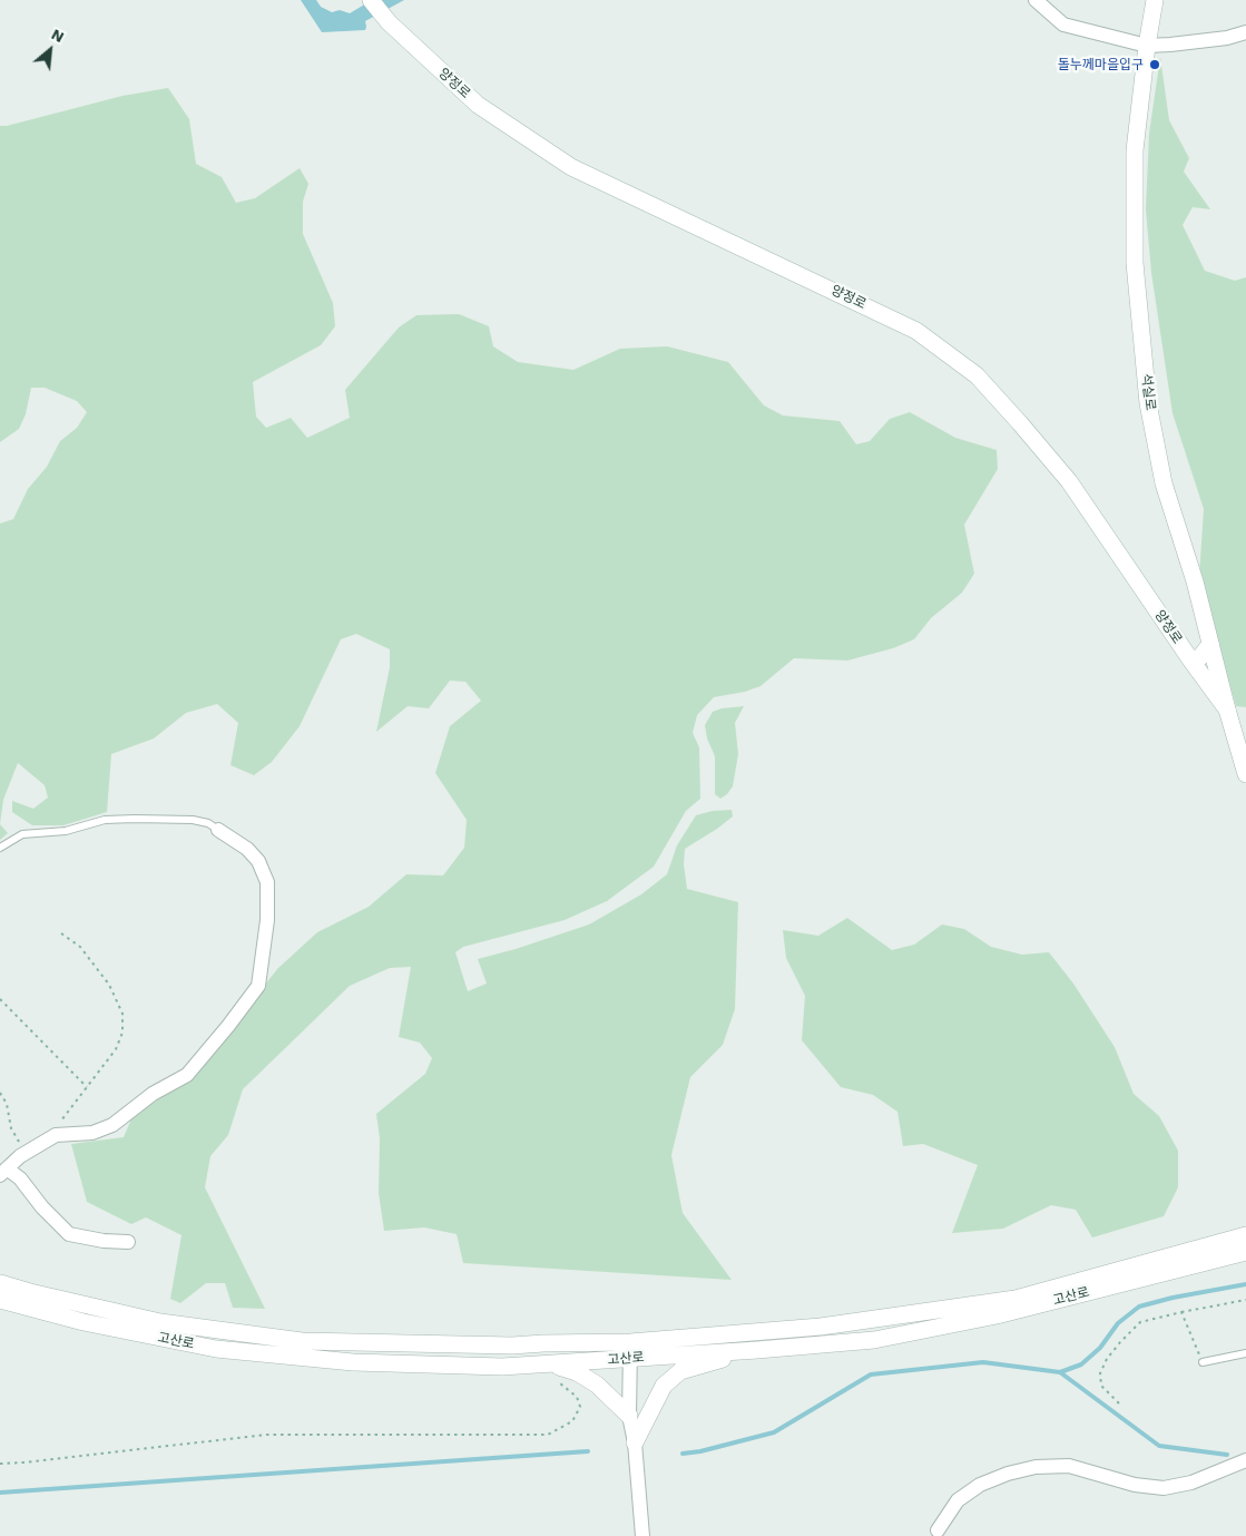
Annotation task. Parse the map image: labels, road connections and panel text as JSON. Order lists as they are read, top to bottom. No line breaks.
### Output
{"streets":{"street":["양정로","석실로","고산로"]},"crossings":[["양정로","석실로"]],"places":["돌누께마을입구"],"north":"top right"}
